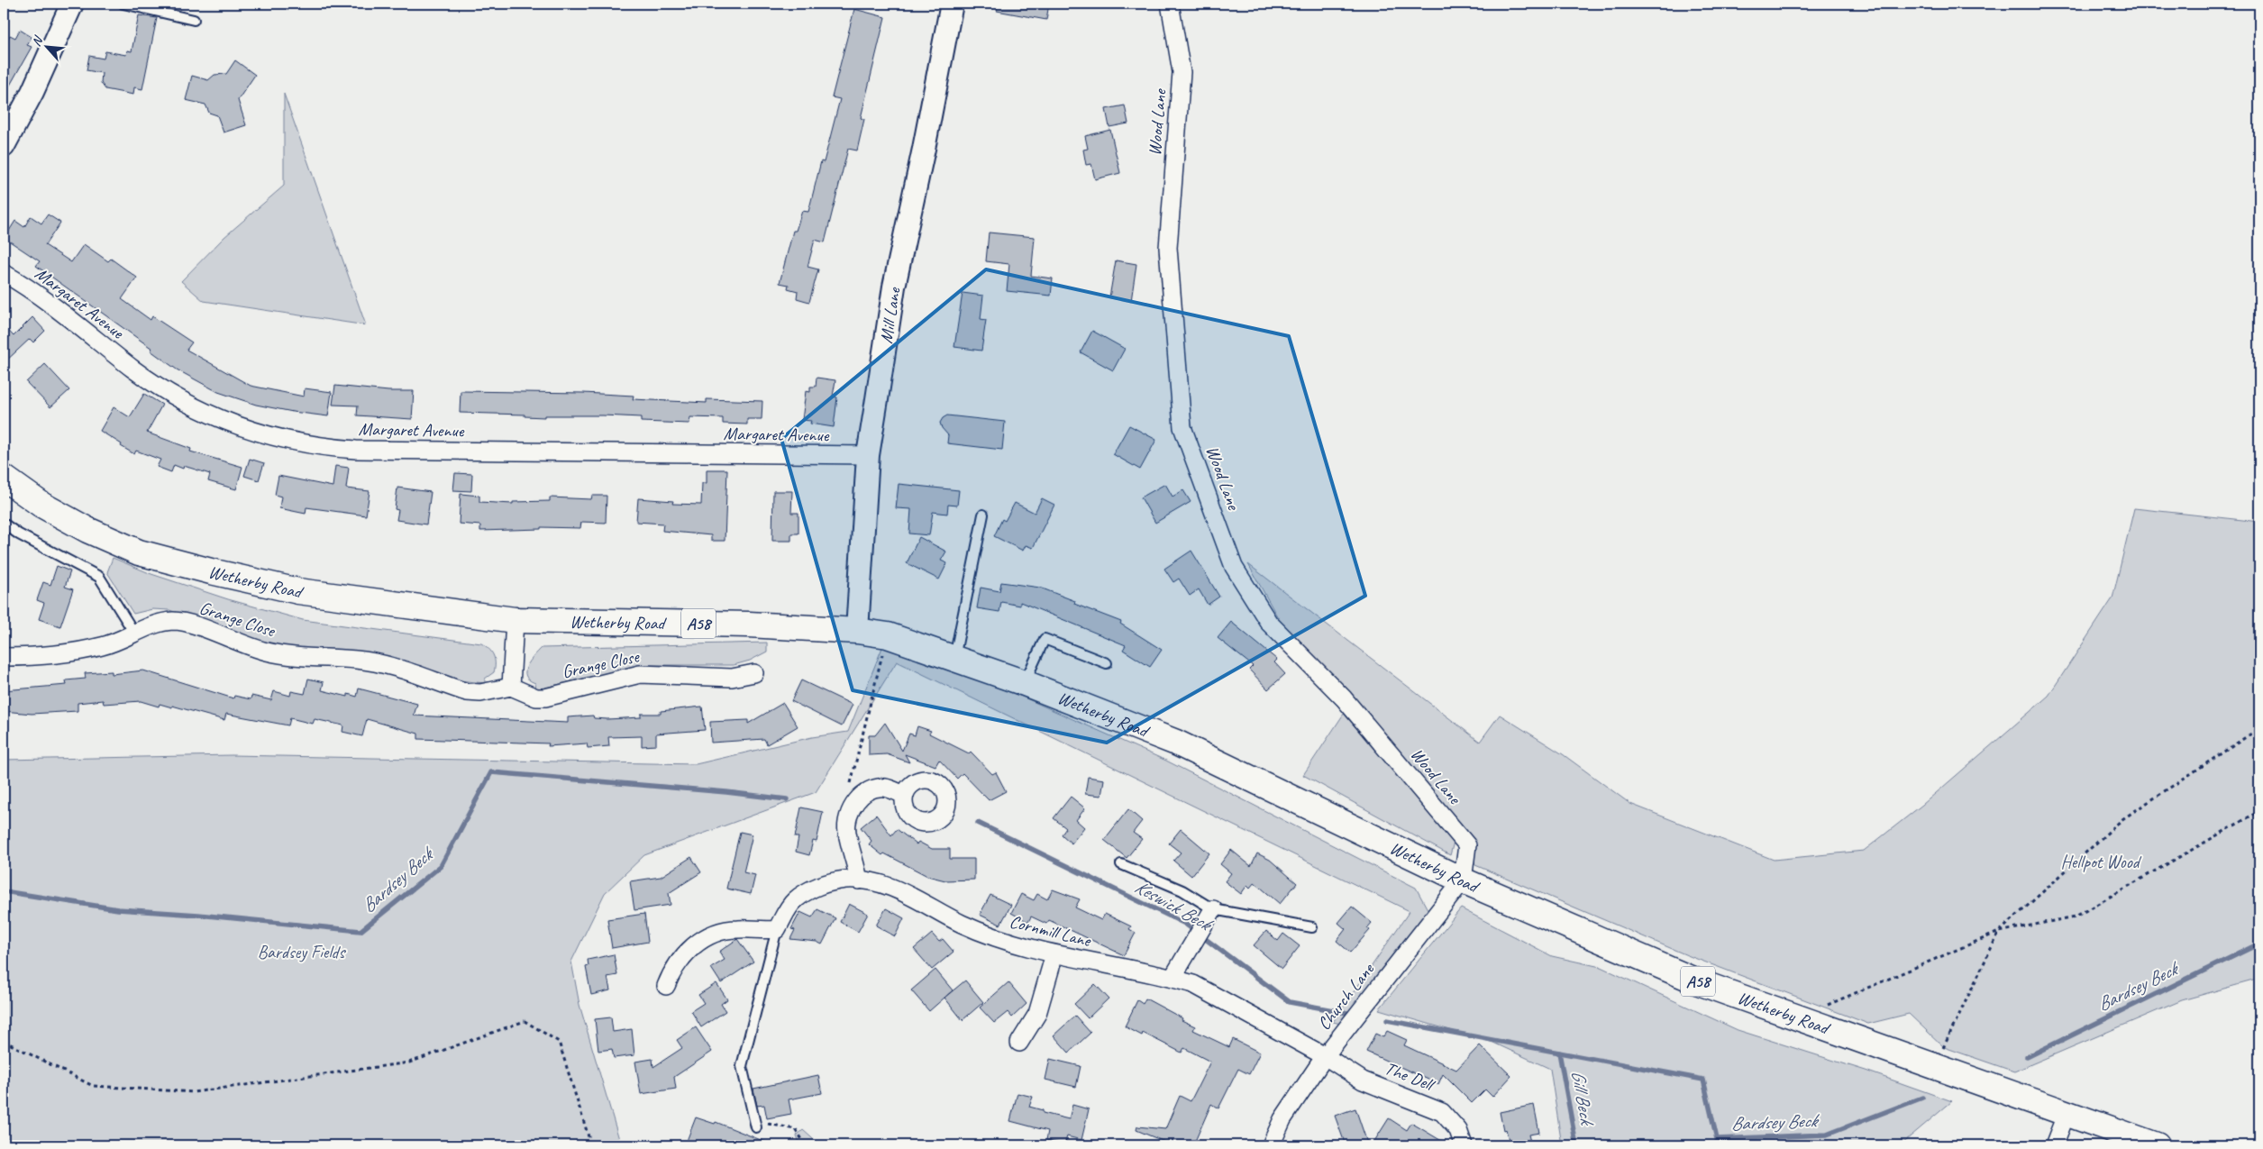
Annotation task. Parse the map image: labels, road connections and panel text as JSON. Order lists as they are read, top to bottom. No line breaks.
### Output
{"streets":{"main road":["Wetherby Road","A58"],"street":["Wood Lane","Margaret Avenue","Mill Lane","Grange Close","Cornmill Lane","Church Lane","The Dell"]},"crossings":[["Wood Lane","Wetherby Road"],["Wood Lane","Church Lane"],["Margaret Avenue","Mill Lane"],["Mill Lane","Wetherby Road"],["Wetherby Road","Church Lane"],["Cornmill Lane","Church Lane"],["Cornmill Lane","The Dell"],["Church Lane","The Dell"]],"water":["Bardsey Beck","Keswick Beck","Gill Beck"],"parks":["Hellpot Wood","Bardsey Fields"],"north":"top left"}
